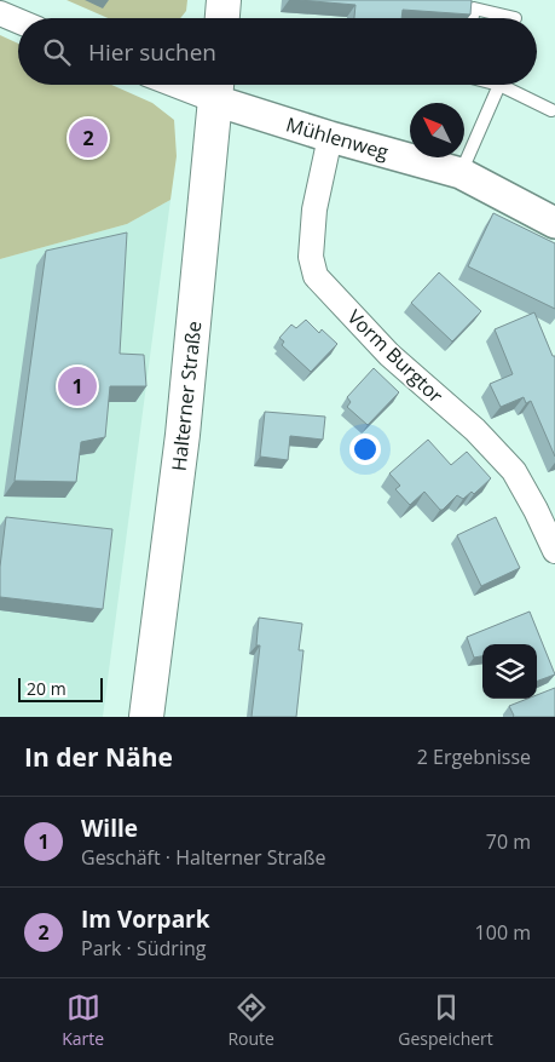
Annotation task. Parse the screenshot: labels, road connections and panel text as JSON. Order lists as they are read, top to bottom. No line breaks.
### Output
{"streets":{"main road":["Halterner Straße"],"street":["Mühlenweg","Vorm Burgtor"]},"crossings":[["Mühlenweg","Vorm Burgtor"],["Mühlenweg","Halterner Straße"]],"scale_bar":"20 m","north":"top left","page":{"search":"Hier suchen","pins":["2","1"],"scale":"20 m","heading":["In der Nähe","2 Ergebnisse"],"list":[{"mark":"1","name":"Wille","note":"Geschäft · Halterner Straße","value":"70 m"},{"mark":"2","name":"Im Vorpark","note":"Park · Südring","value":"100 m"}],"nav":["Karte","Route","Gespeichert"]}}
